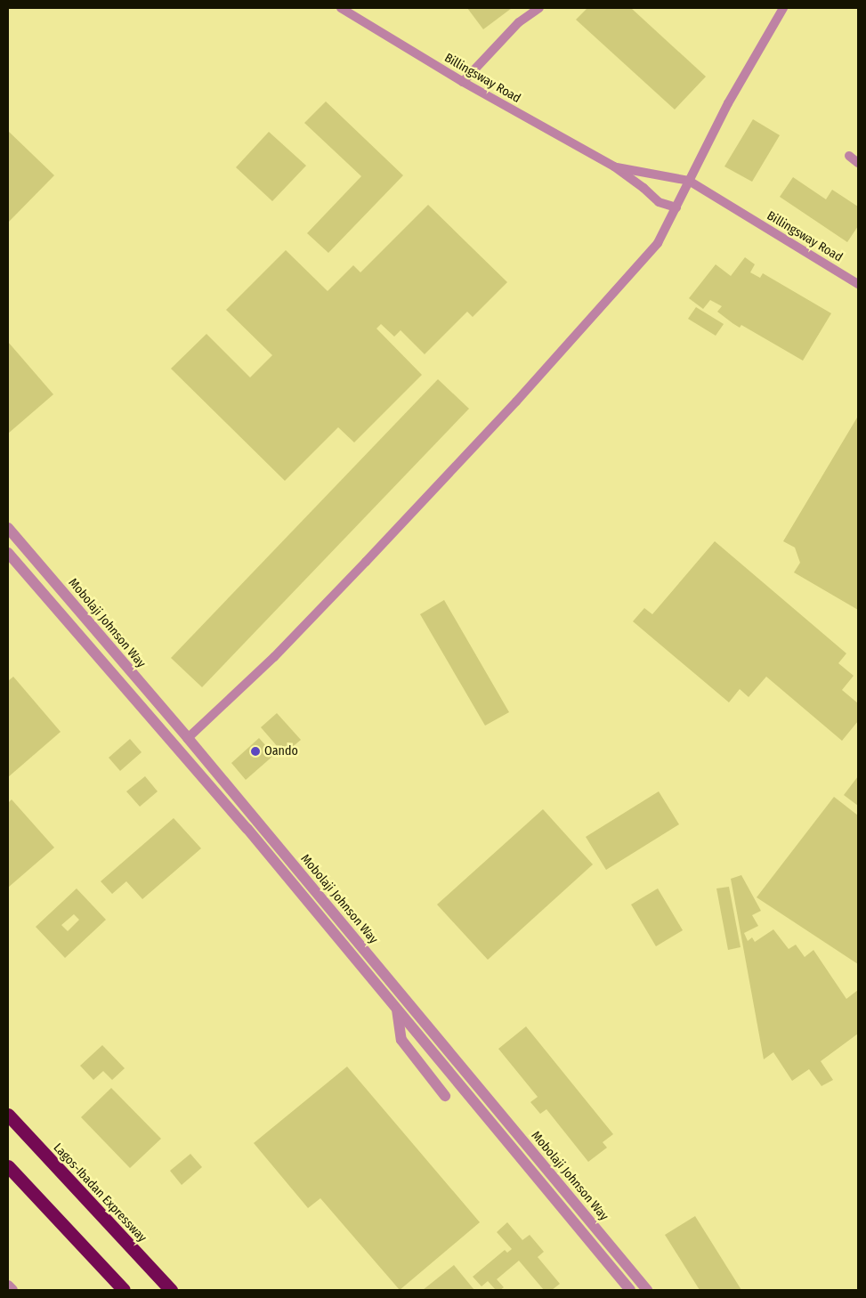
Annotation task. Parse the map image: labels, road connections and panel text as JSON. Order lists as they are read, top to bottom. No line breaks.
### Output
{"streets":{"highway":["Lagos-Ibadan Expressway"],"street":["Billingsway Road","Mobolaji Johnson Way"]},"places":["Oando"]}
